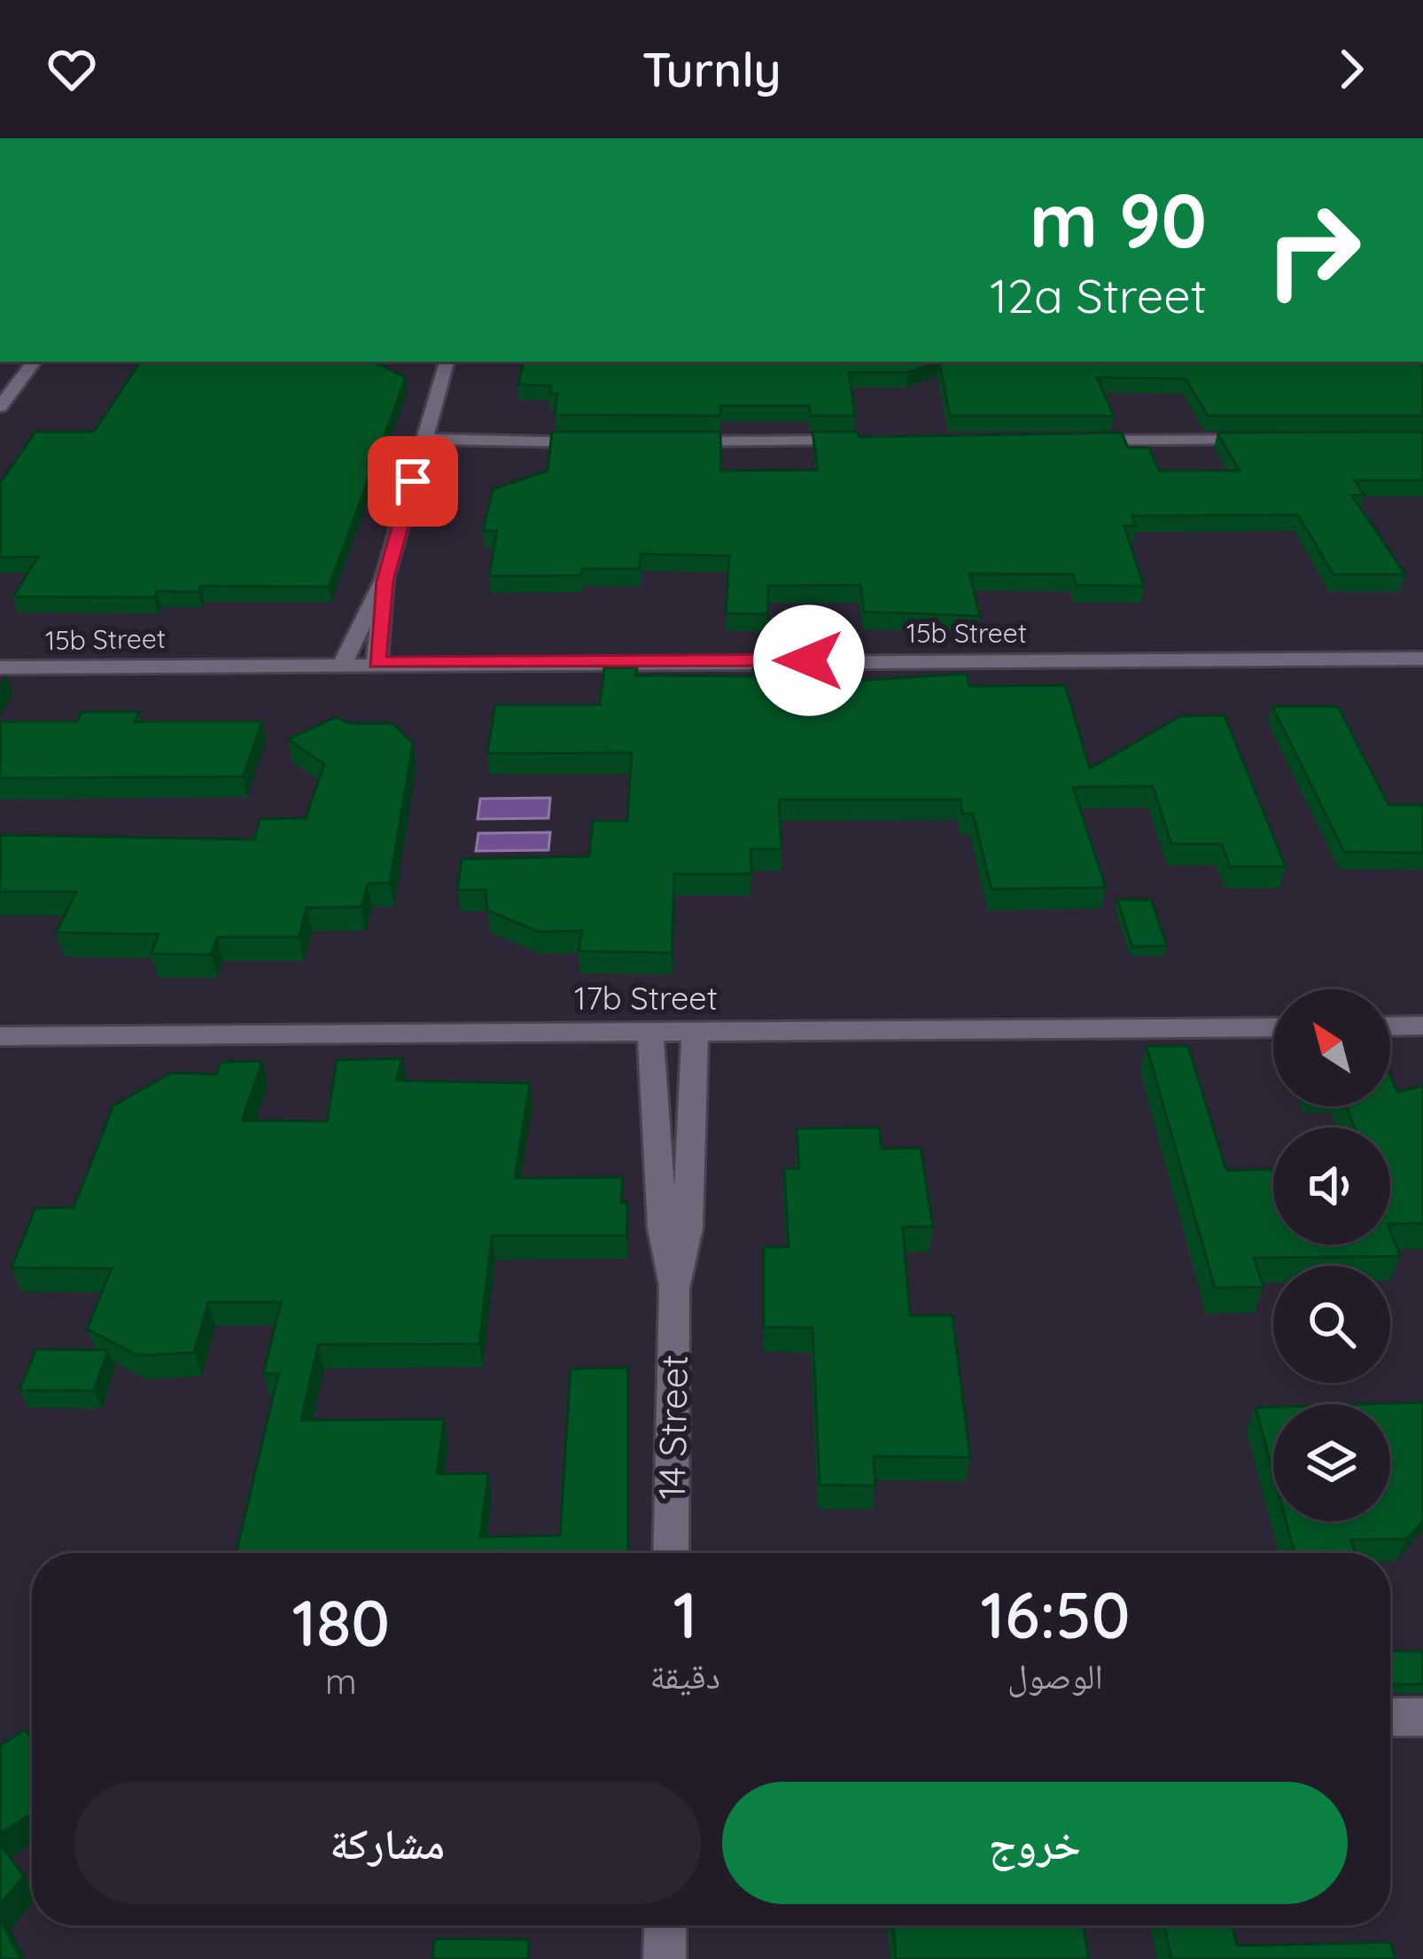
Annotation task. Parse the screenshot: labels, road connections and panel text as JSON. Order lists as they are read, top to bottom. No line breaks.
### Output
{"streets":{"street":["15b Street","17b Street","14 Street"]},"crossings":[["17b Street","14 Street"]],"north":"top left","page":{"header":"Turnly","turn":["90 m","12a Street"],"eta":["16:50","الوصول","1","دقيقة","180","m"],"buttons":["خروج","مشاركة"]}}
